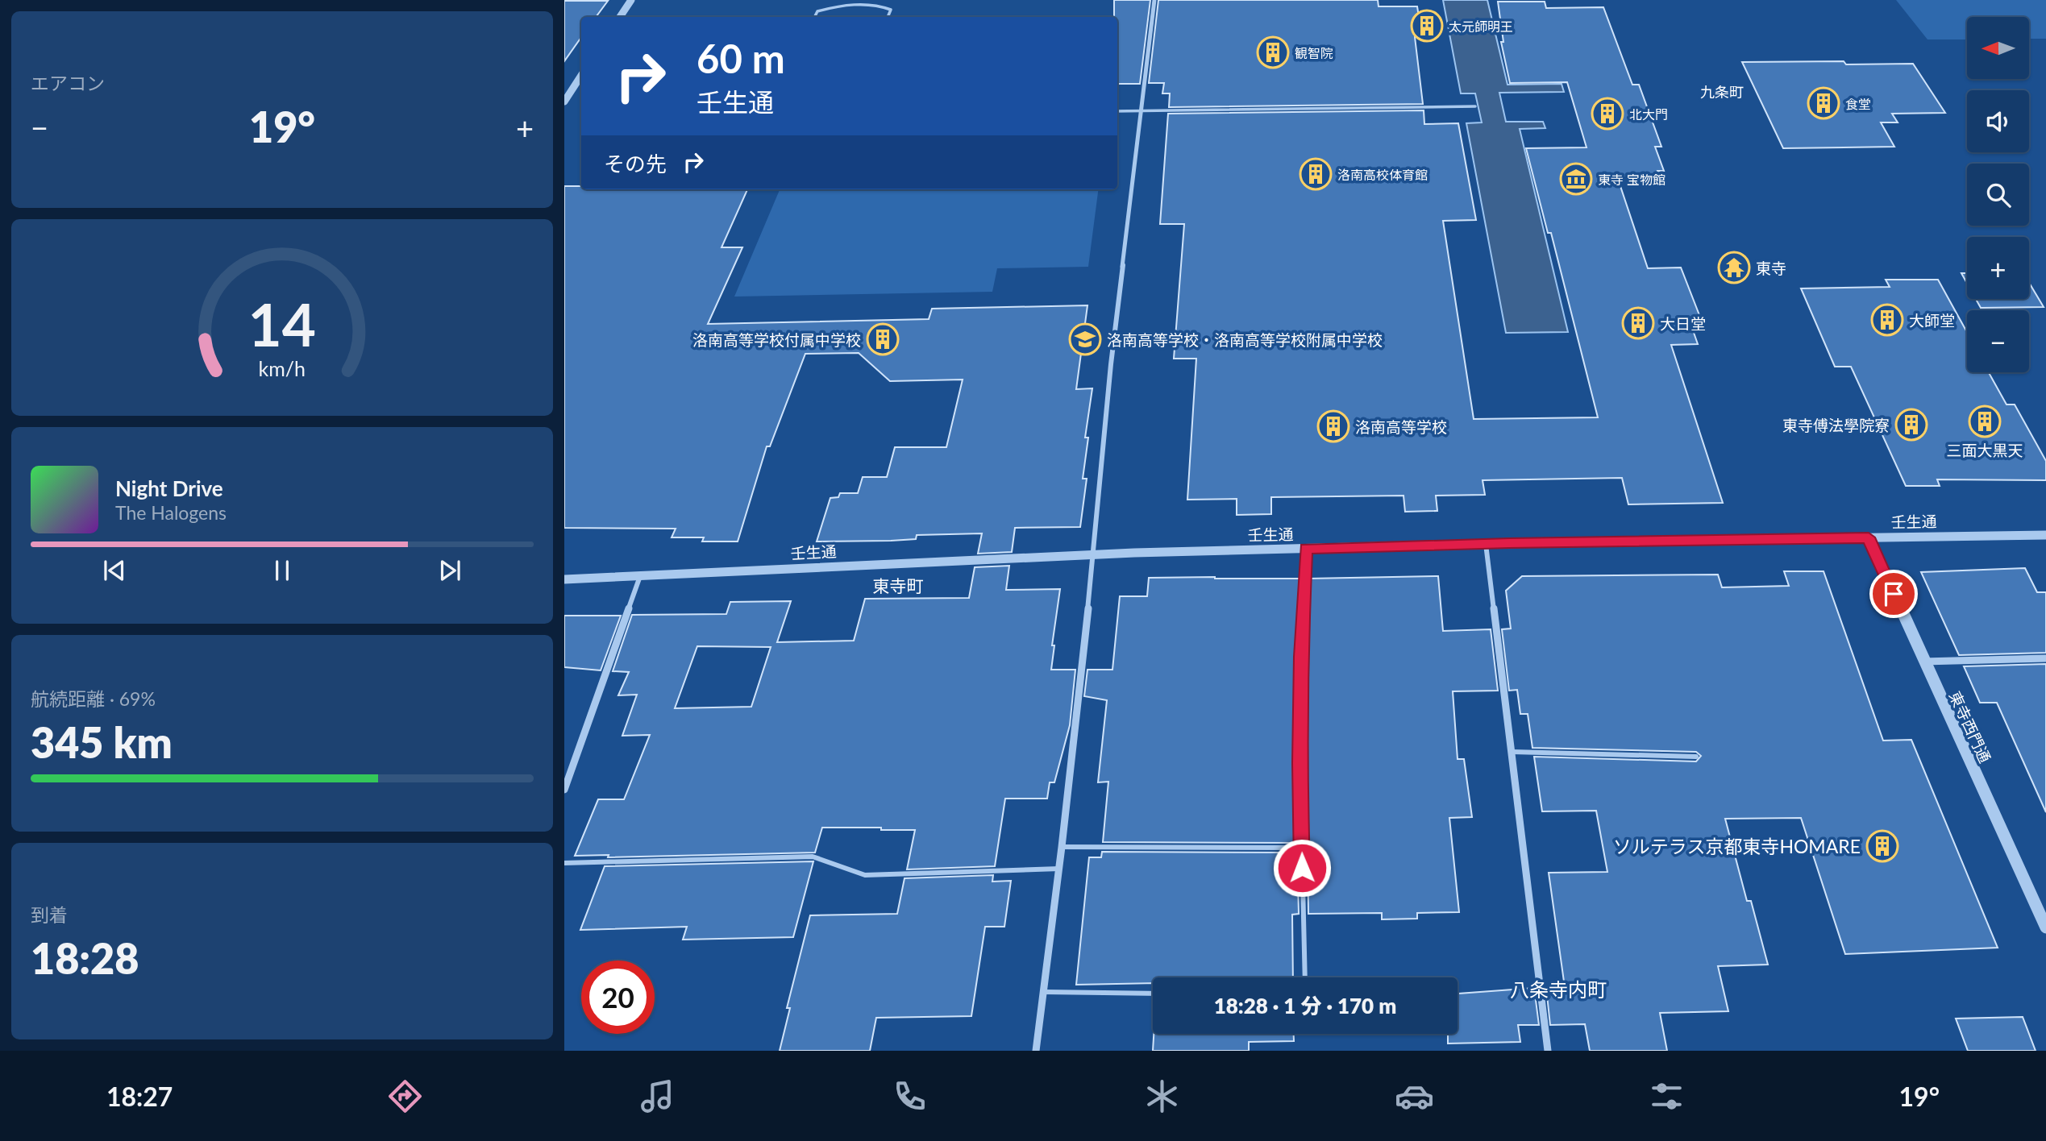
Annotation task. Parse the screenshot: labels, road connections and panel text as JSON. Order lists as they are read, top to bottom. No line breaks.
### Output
{"streets":{"street":["壬生通","東寺西門通"]},"crossings":[["壬生通","東寺西門通"]],"districts":["九条町","東寺町","八条寺内町"],"places":{"building":["太元師明王","観智院","食堂","北大門","洛南高校体育館","大師堂","大日堂","洛南高等学校付属中学校","三面大黒天","東寺傅法學院寮","洛南高等学校","ソルテラス京都東寺HOMARE"],"museum":["東寺 宝物館"],"temple":["東寺"],"school or university":["洛南高等学校・洛南高等学校附属中学校"]},"north":"left","page":{"tile":["エアコン",["航続距離 · 69%","345 km"],["到着","18:28"]],"map_buttons":["+","−"],"turn":["60 m","壬生通"],"heat":["−","19°","+"],"then":"その先","song":["Night Drive","The Halogens"],"limit":"20","trip":"18:28 · 1 分 · 170 m","tabs":["18:27","19°"],"gauge":["14","km/h"]}}
